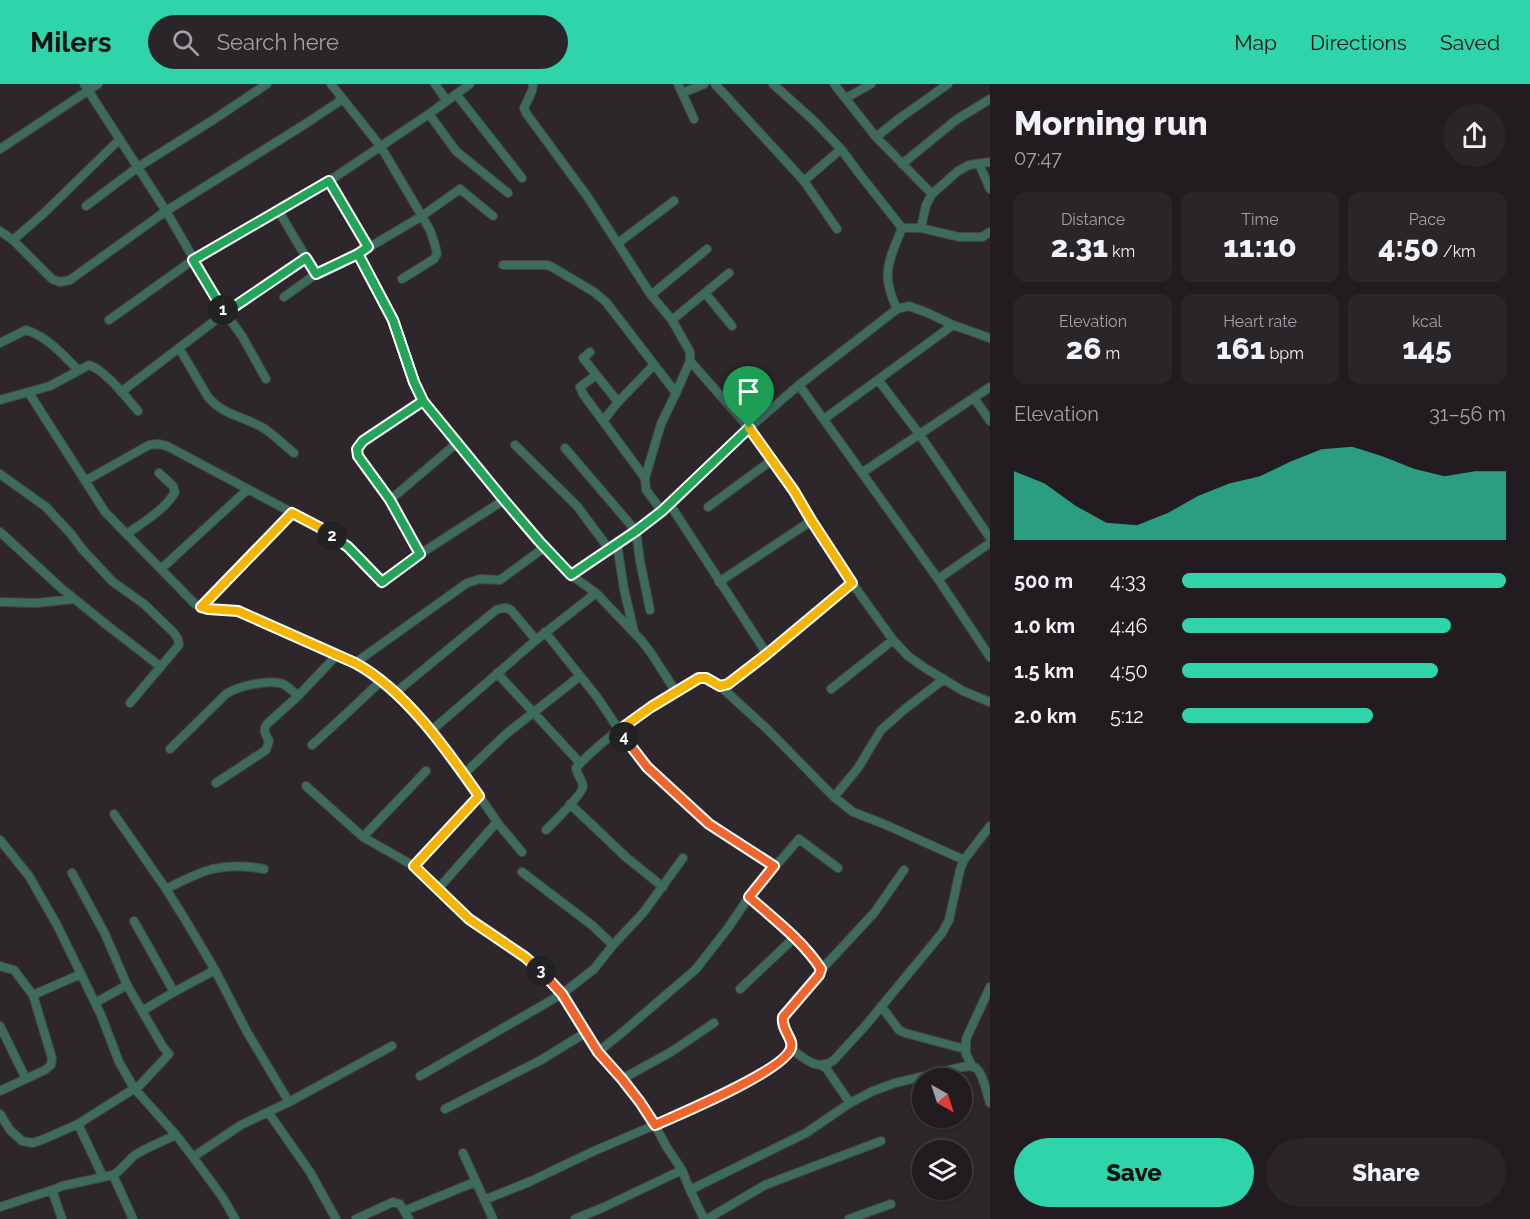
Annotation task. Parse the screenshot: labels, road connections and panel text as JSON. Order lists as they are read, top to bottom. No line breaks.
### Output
{"north":"bottom right","page":{"header":"Milers","search":"Search here","nav":["Map","Directions","Saved"],"heading":["Morning run","07:47"],"stats":[["Distance","2.31 km"],["Time","11:10"],["Pace","4:50 /km"],["Elevation","26 m"],["Heart rate","161 bpm"],["kcal","145"]],"pins":["1","2","4","3"],"chart":["Elevation","31–56 m"],"list":[{"name":"500 m","note":"4:33"},{"name":"1.0 km","note":"4:46"},{"name":"1.5 km","note":"4:50"},{"name":"2.0 km","note":"5:12"}],"buttons":["Save","Share"]}}
